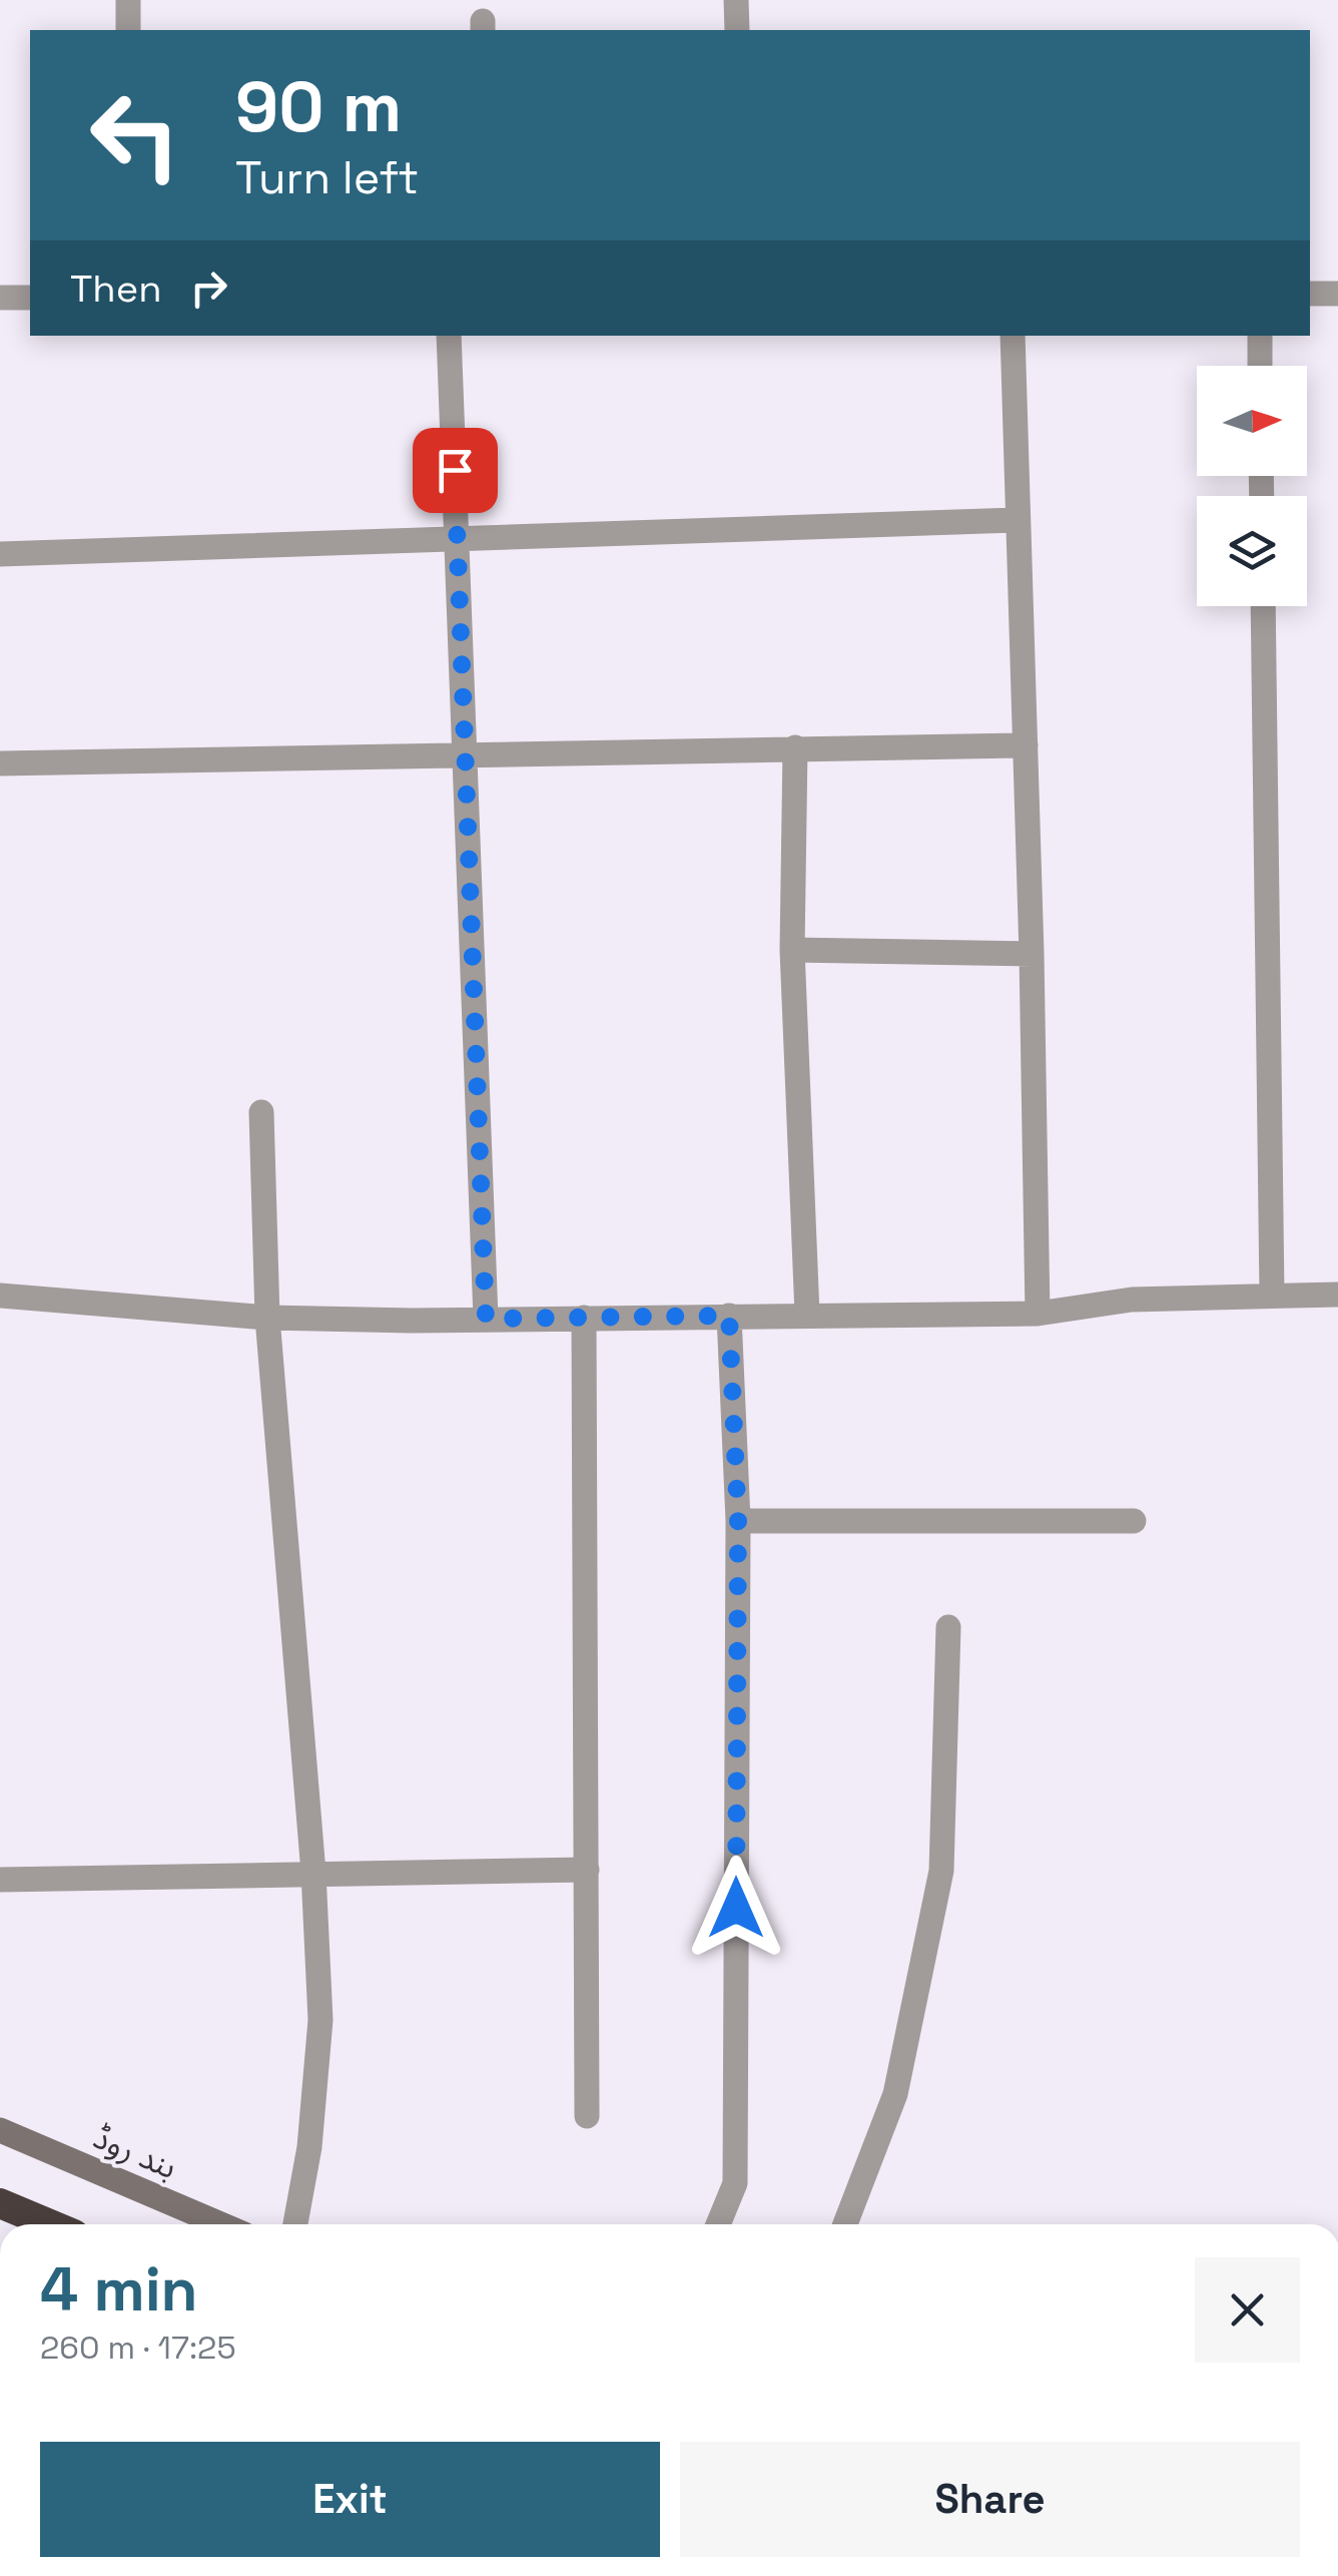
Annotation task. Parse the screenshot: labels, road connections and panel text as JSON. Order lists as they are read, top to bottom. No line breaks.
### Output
{"streets":{"main road":["بند روڈ"]},"north":"right","page":{"turn":["90 m","Turn left"],"then":"Then","heading":["4 min","260 m · 17:25"],"buttons":["Exit","Share"]}}
